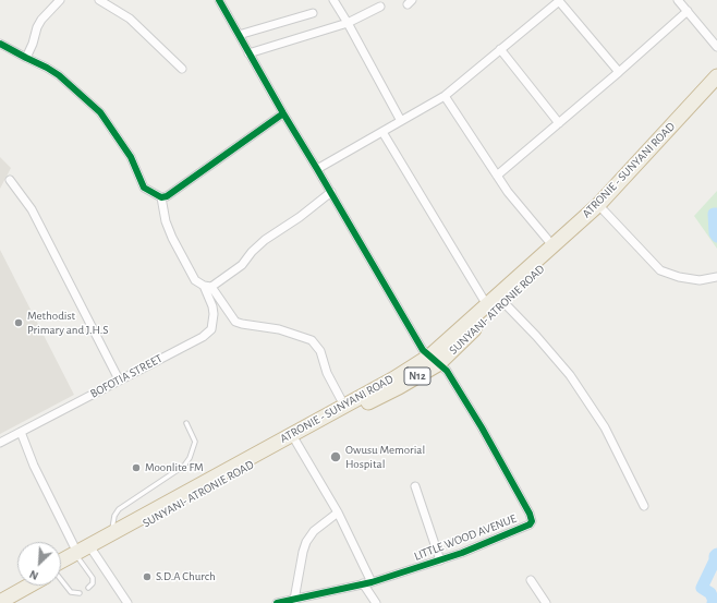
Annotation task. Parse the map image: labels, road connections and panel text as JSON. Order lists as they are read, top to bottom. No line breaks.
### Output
{"streets":{"highway":["ATRONIE - SUNYANI ROAD","SUNYANI- ATRONIE ROAD","N12"],"street":["BOFOTIA STREET","LITTLE WOOD AVENUE"]},"crossings":[["ATRONIE - SUNYANI ROAD","SUNYANI- ATRONIE ROAD"],["ATRONIE - SUNYANI ROAD","LITTLE WOOD AVENUE"],["SUNYANI- ATRONIE ROAD","LITTLE WOOD AVENUE"]],"places":["Methodist Primary and J.H.S","Owusu Memorial Hospital","Moonlite FM","S.D.A Church"],"north":"bottom left"}
